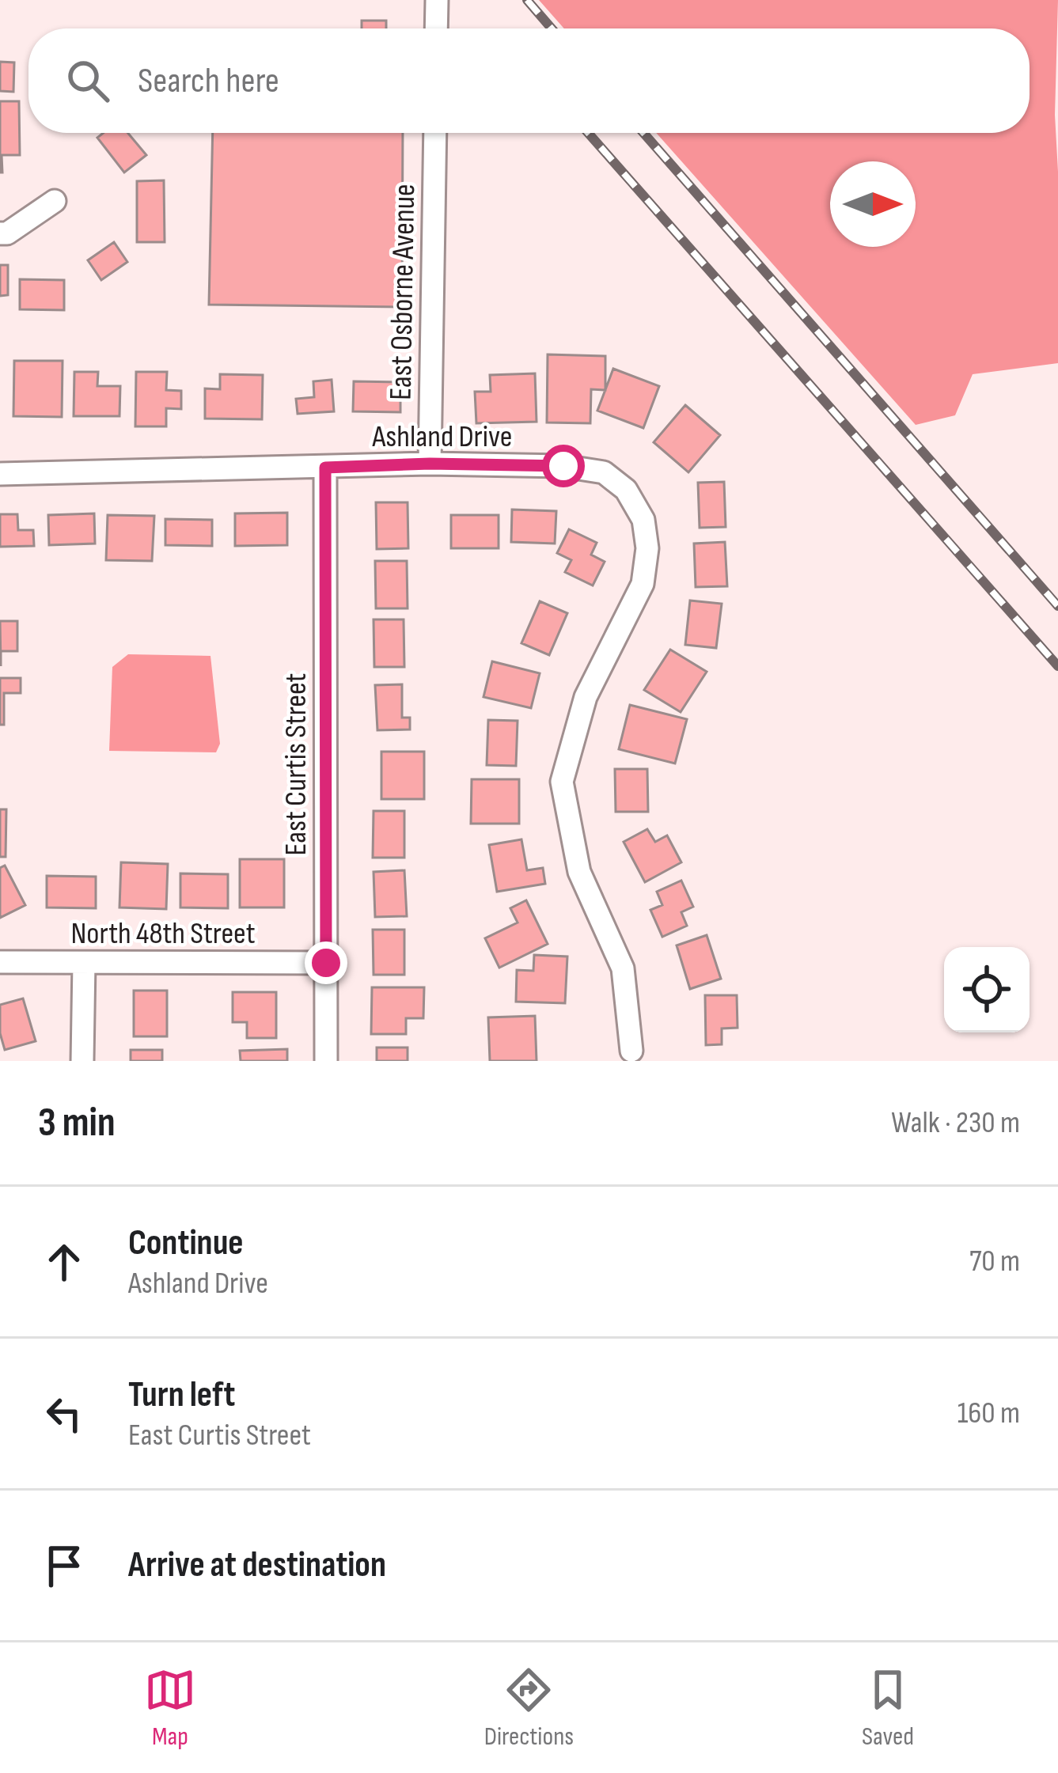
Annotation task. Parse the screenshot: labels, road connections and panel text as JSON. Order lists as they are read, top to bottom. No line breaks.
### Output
{"streets":{"street":["East Osborne Avenue","Ashland Drive","East Curtis Street","North 48th Street"]},"crossings":[["East Osborne Avenue","Ashland Drive"],["Ashland Drive","East Curtis Street"],["East Curtis Street","North 48th Street"]],"north":"right","page":{"search":"Search here","heading":["3 min","Walk · 230 m"],"list":[["Continue","Ashland Drive","70 m"],["Turn left","East Curtis Street","160 m"],"Arrive at destination"],"nav":["Map","Directions","Saved"]}}
